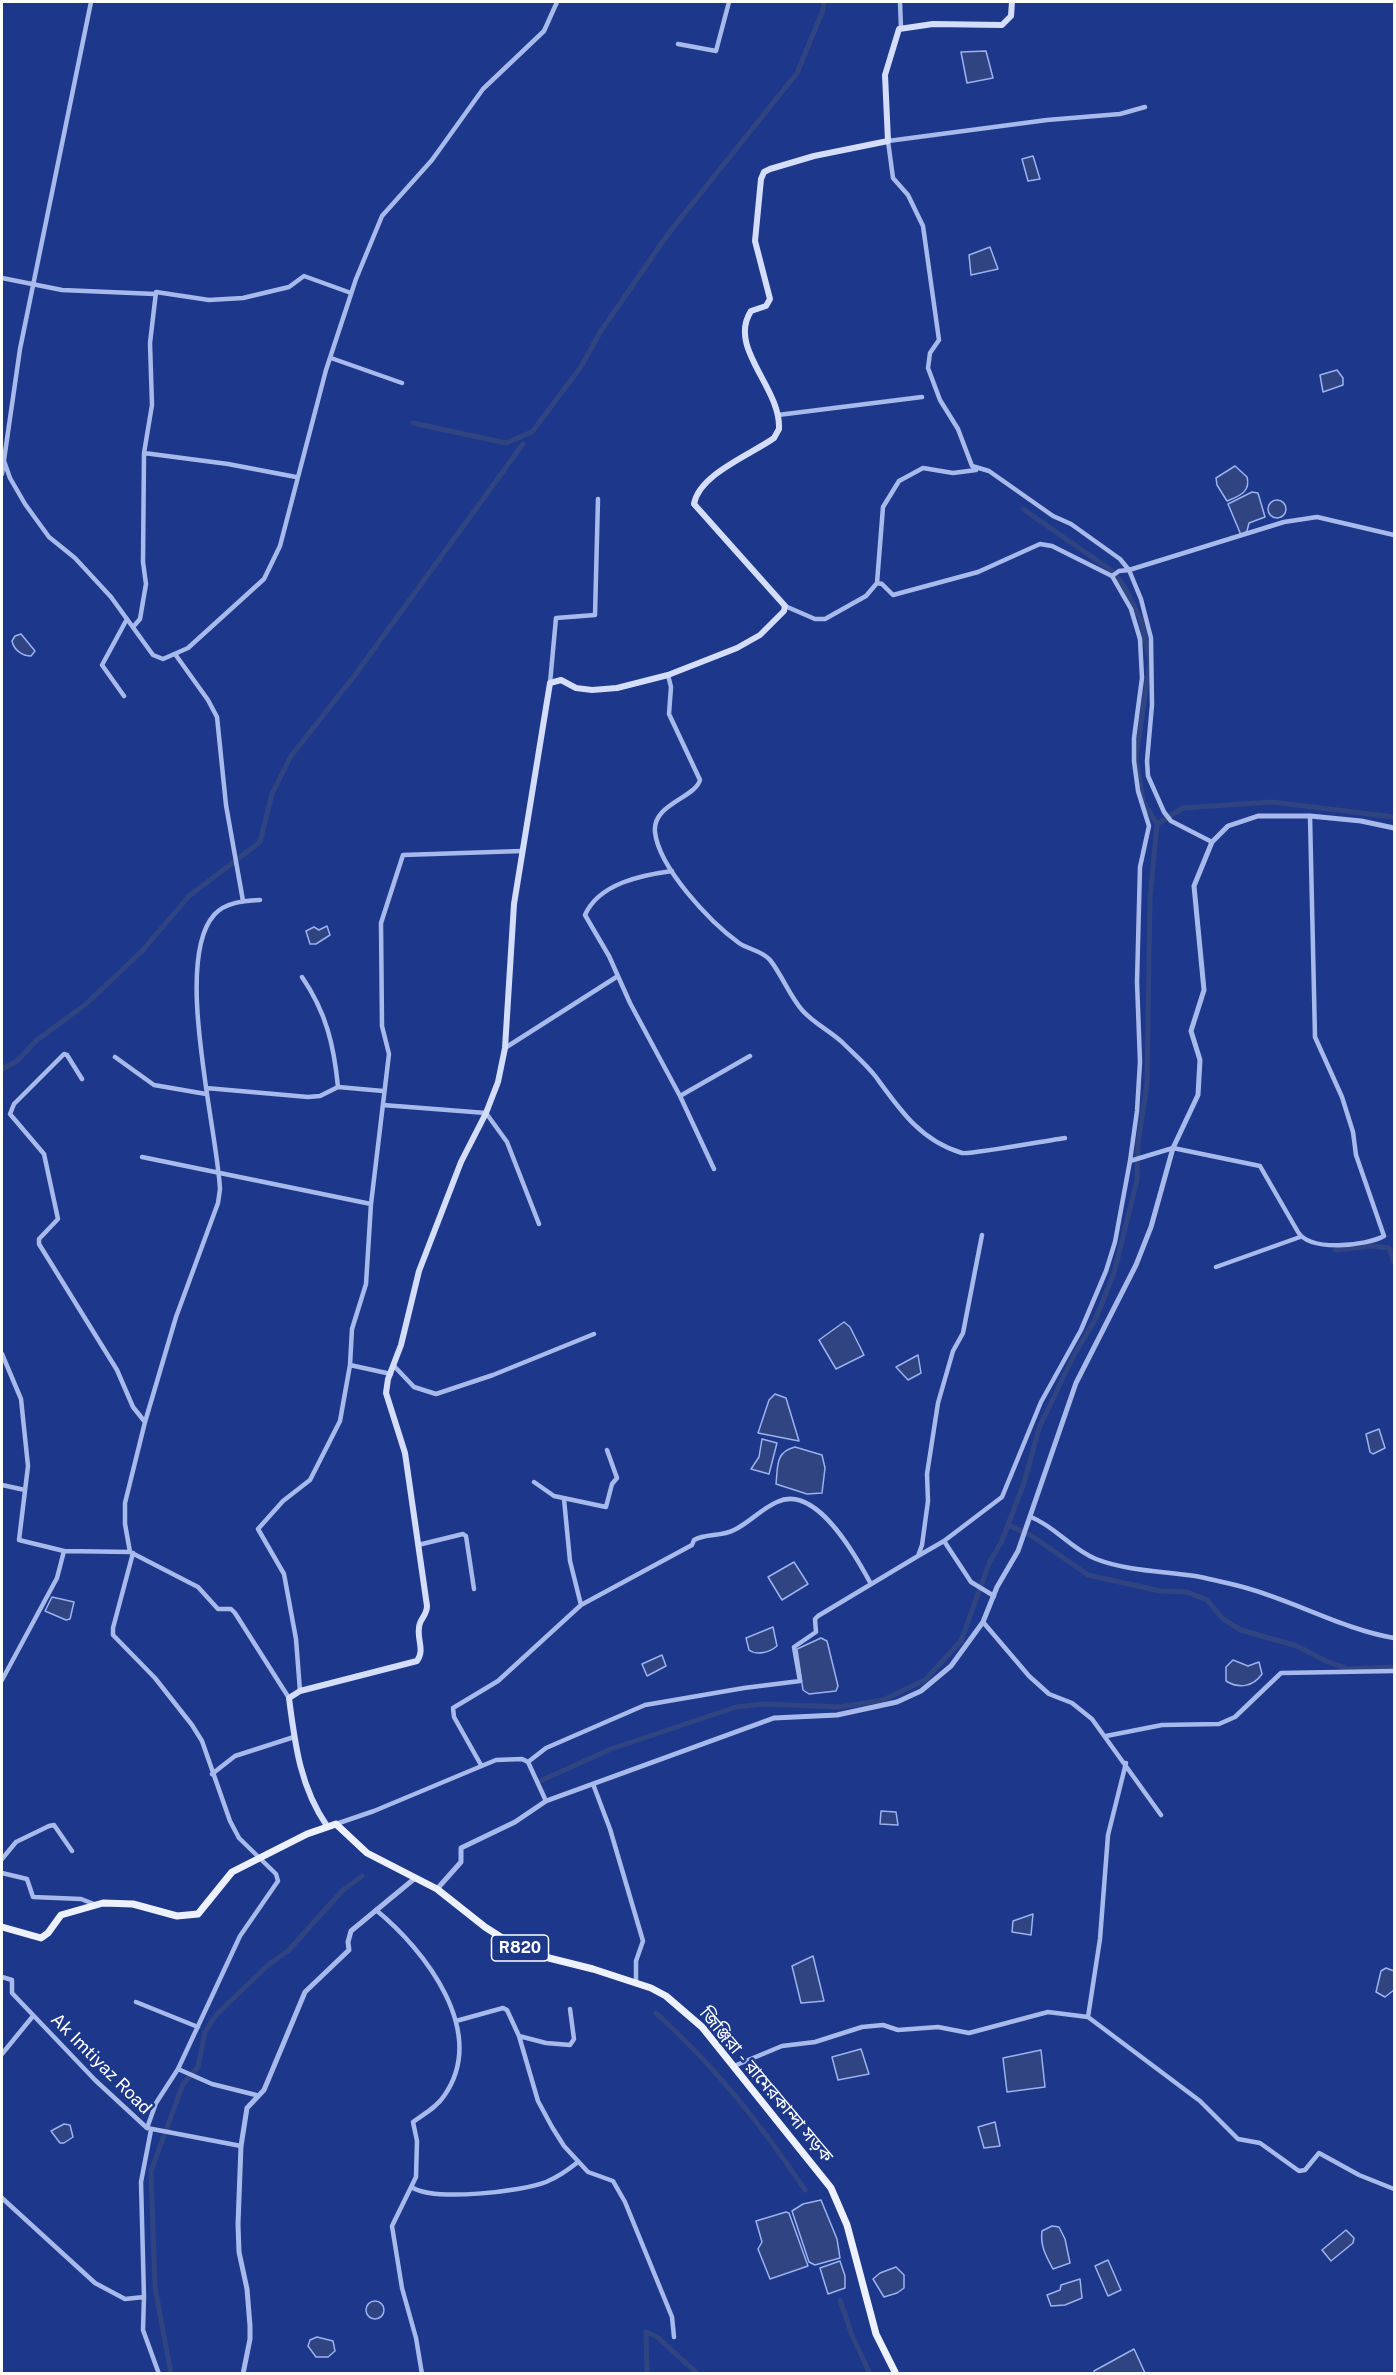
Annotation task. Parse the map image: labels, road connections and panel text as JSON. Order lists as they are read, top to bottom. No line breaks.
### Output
{"streets":{"main road":["R820","জিঞ্জিরা - রামেরকান্দা সড়ক"],"street":["Ak Imtiyaz Road"]}}
